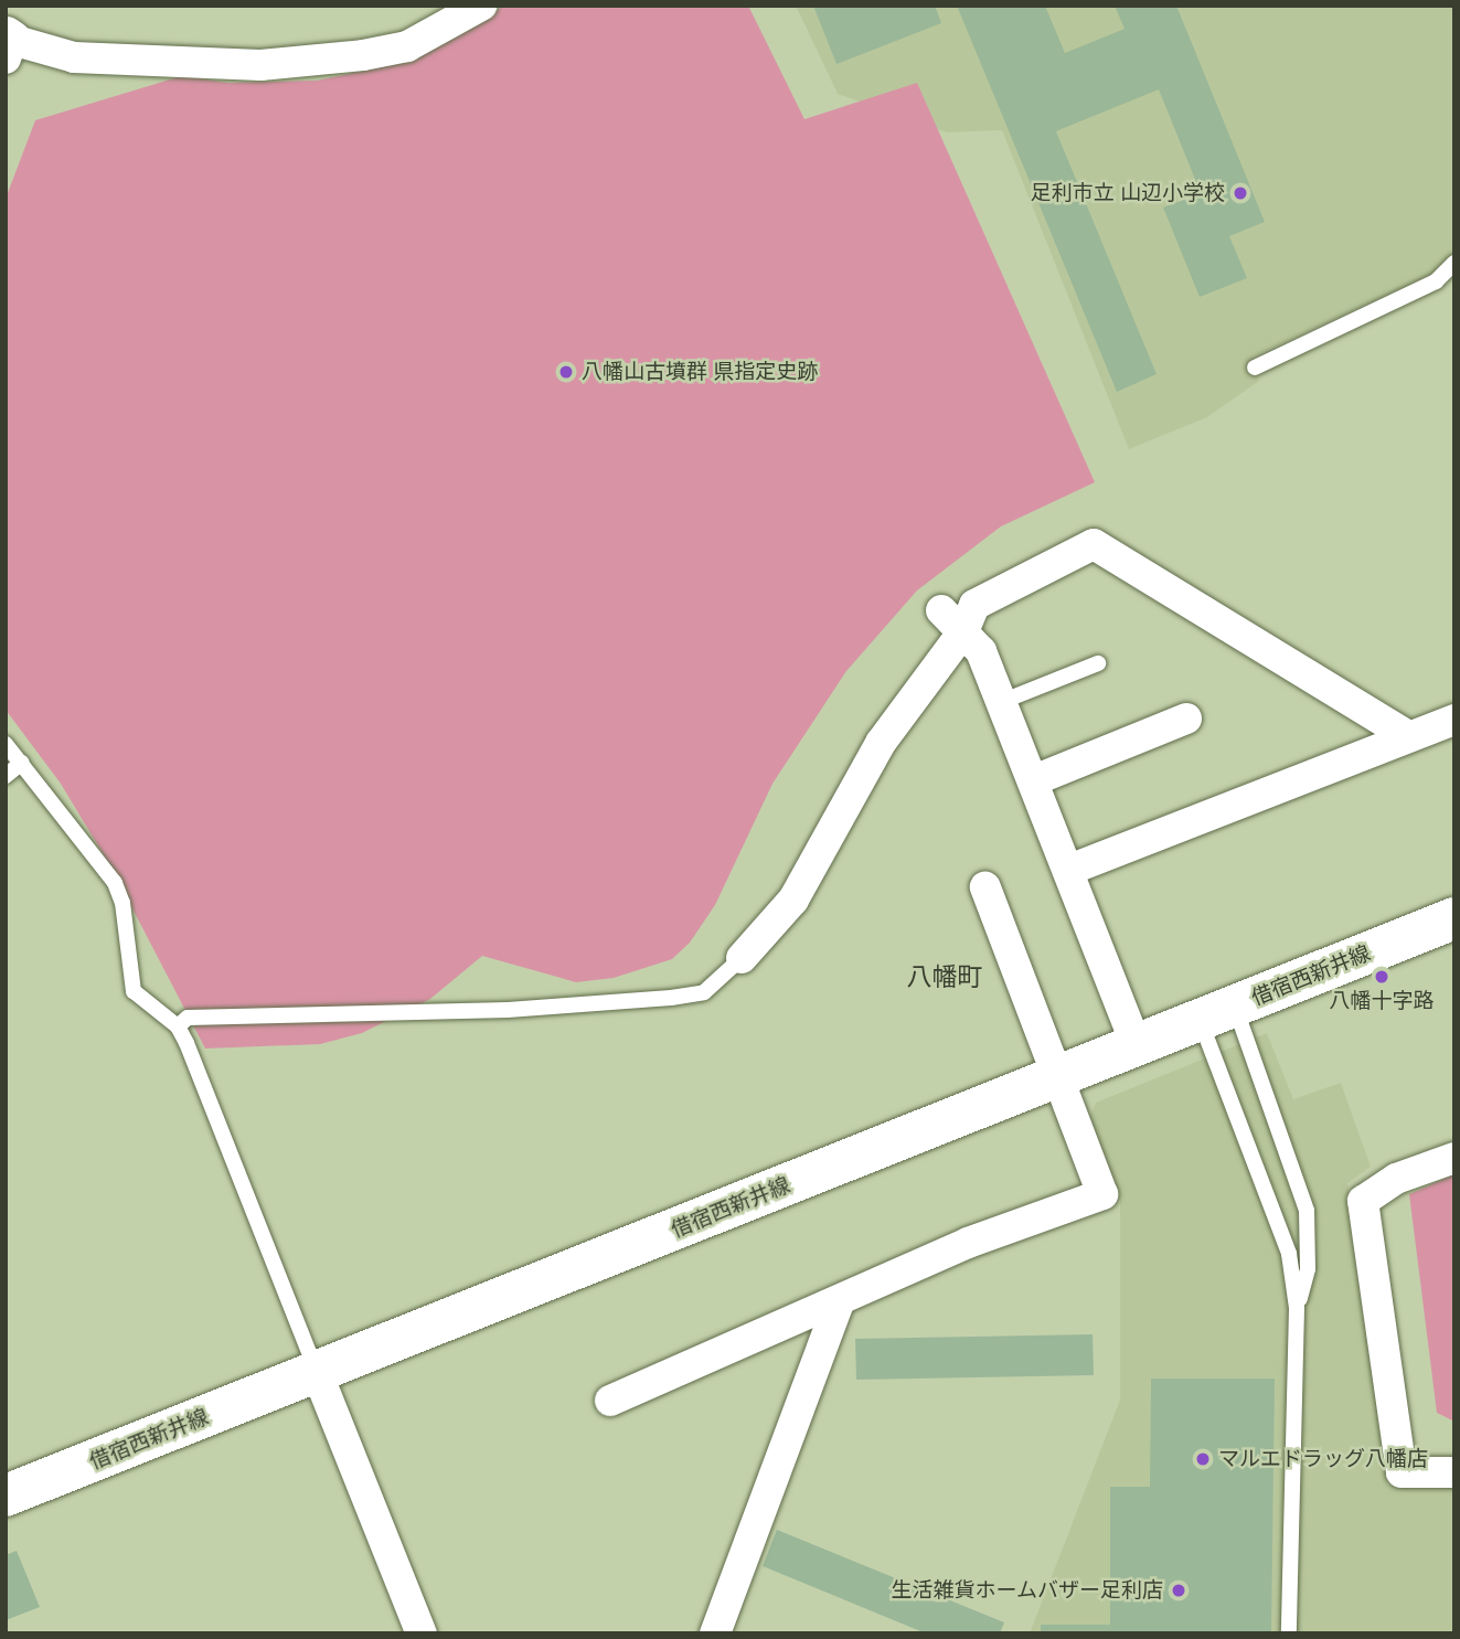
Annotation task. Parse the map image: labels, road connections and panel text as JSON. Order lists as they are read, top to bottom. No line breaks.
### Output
{"streets":{"main road":["借宿西新井線"]},"districts":["八幡町"],"places":["足利市立 山辺小学校","八幡山古墳群 県指定史跡","八幡十字路","マルエドラッグ八幡店","生活雑貨ホームバザー足利店"]}
